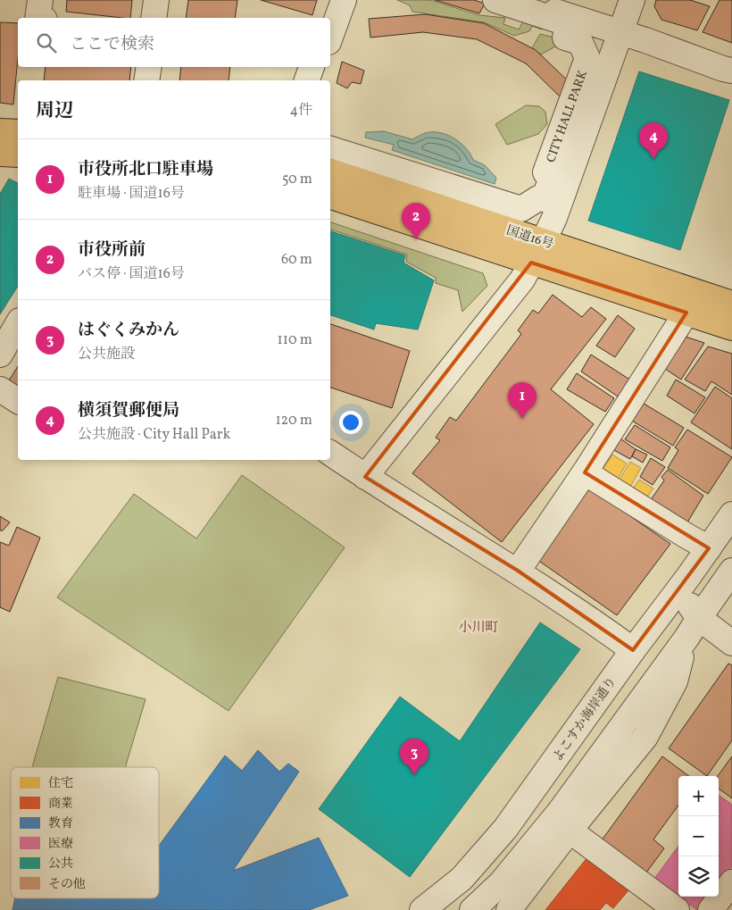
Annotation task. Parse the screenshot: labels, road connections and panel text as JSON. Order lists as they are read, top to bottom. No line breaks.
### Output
{"streets":{"highway":["国道16号"],"street":["CITY HALL PARK","よこすか海岸通り"]},"districts":["小川町"],"legend":["住宅","商業","教育","医療","公共","その他"],"page":{"search":"ここで検索","heading":["周辺","4件"],"pins":["4","2","1","3"],"list":[{"mark":"1","name":"市役所北口駐車場","note":"駐車場 · 国道16号","value":"50 m"},{"mark":"2","name":"市役所前","note":"バス停 · 国道16号","value":"60 m"},{"mark":"3","name":"はぐくみかん","note":"公共施設","value":"110 m"},{"mark":"4","name":"横須賀郵便局","note":"公共施設 · City Hall Park","value":"120 m"}],"map_buttons":["+","−"]}}
